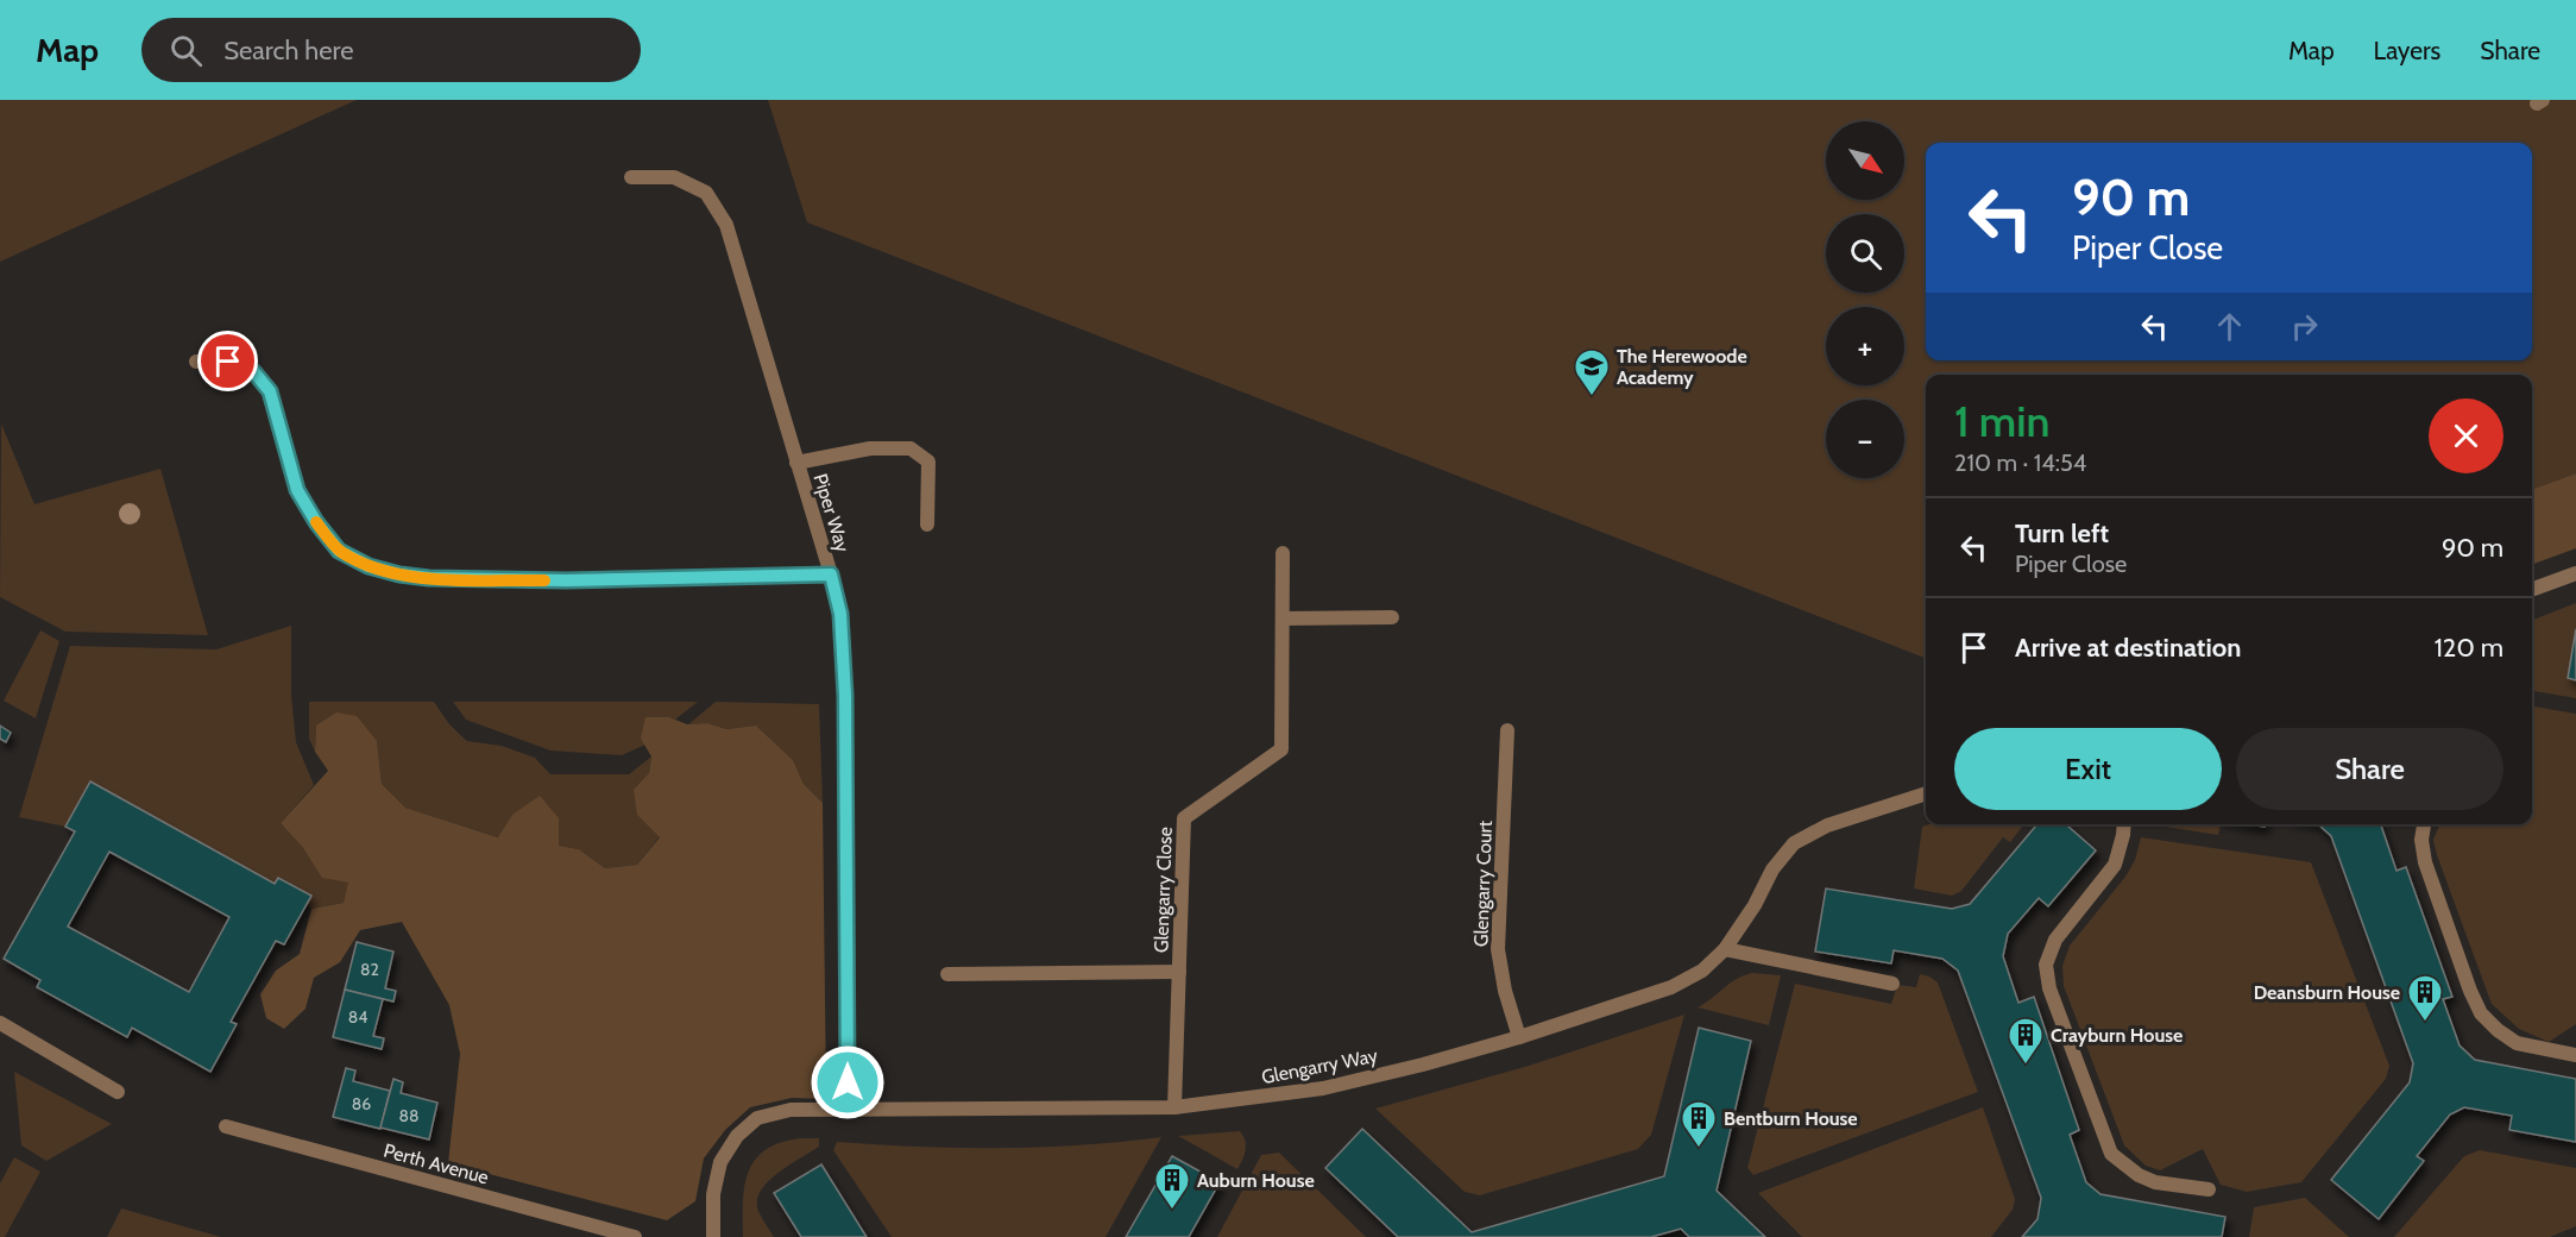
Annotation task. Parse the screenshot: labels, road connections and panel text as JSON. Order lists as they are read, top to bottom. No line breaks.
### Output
{"streets":{"street":["Piper Way","Glengarry Court","Glengarry Close","Glengarry Way","Perth Avenue"]},"crossings":[["Piper Way","Glengarry Way"],["Glengarry Court","Glengarry Way"],["Glengarry Close","Glengarry Way"]],"places":{"school or university":["The Herewoode Academy"],"building":["Deansburn House","Crayburn House","Bentburn House","Auburn House"]},"house_numbers":["82","84","86","88"],"north":"bottom right","page":{"header":"Map","search":"Search here","nav":["Map","Layers","Share"],"map_buttons":["+","−"],"turn":["90 m","Piper Close"],"heading":["1 min","210 m · 14:54"],"list":[{"name":"Turn left","note":"Piper Close","value":"90 m"},{"name":"Arrive at destination","value":"120 m"}],"buttons":["Exit","Share"]}}
